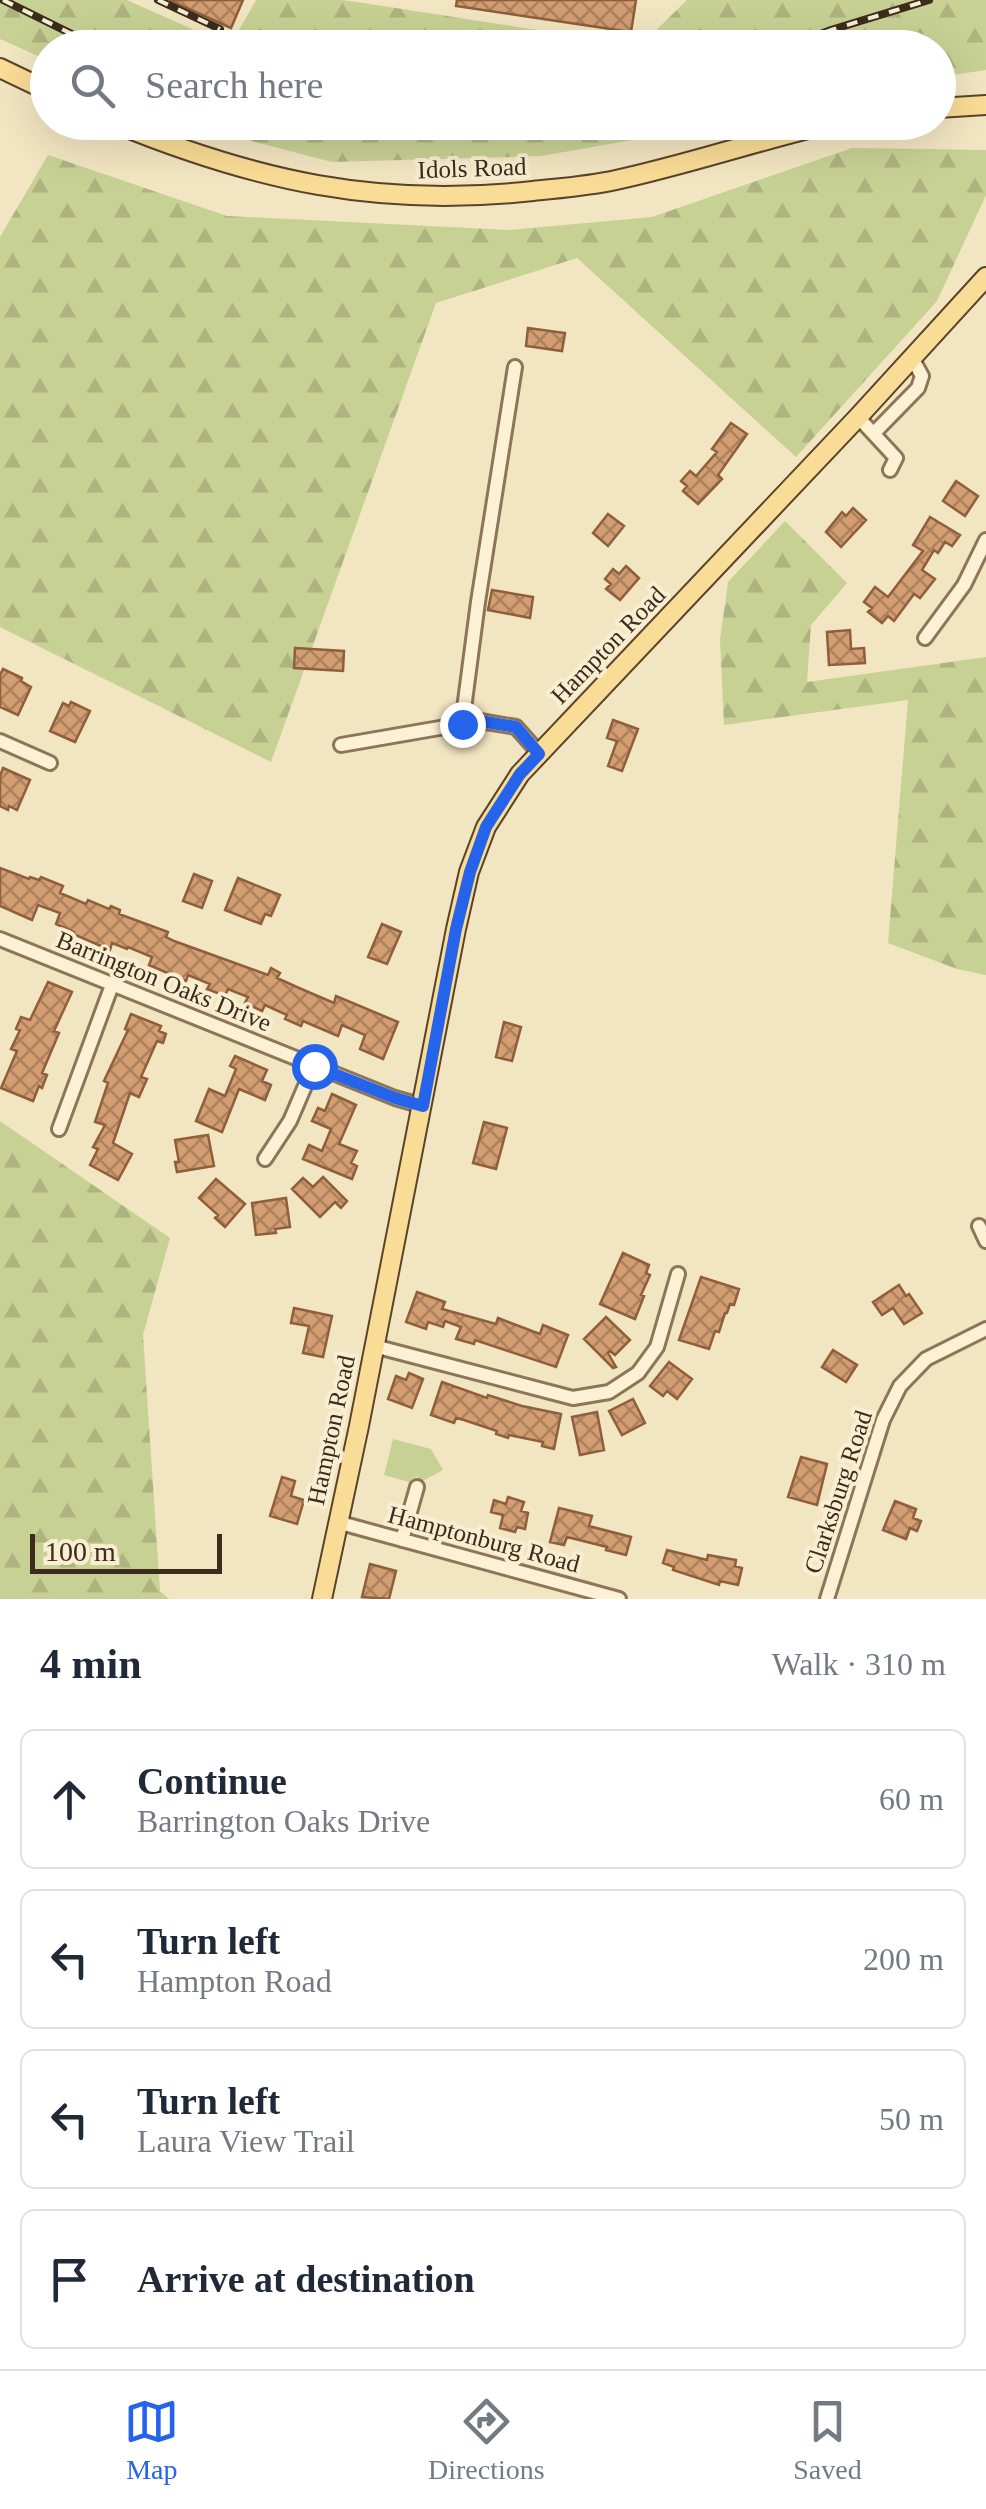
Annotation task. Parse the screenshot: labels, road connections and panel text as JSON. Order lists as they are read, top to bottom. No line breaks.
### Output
{"streets":{"main road":["Idols Road","Hampton Road"],"street":["Barrington Oaks Drive","Clarksburg Road","Hamptonburg Road"]},"crossings":[["Hampton Road","Barrington Oaks Drive"],["Hampton Road","Hamptonburg Road"]],"scale_bar":"100 m","page":{"search":"Search here","scale":"100 m","heading":["4 min","Walk · 310 m"],"list":[["Continue","Barrington Oaks Drive","60 m"],["Turn left","Hampton Road","200 m"],["Turn left","Laura View Trail","50 m"],"Arrive at destination"],"nav":["Map","Directions","Saved"]}}
